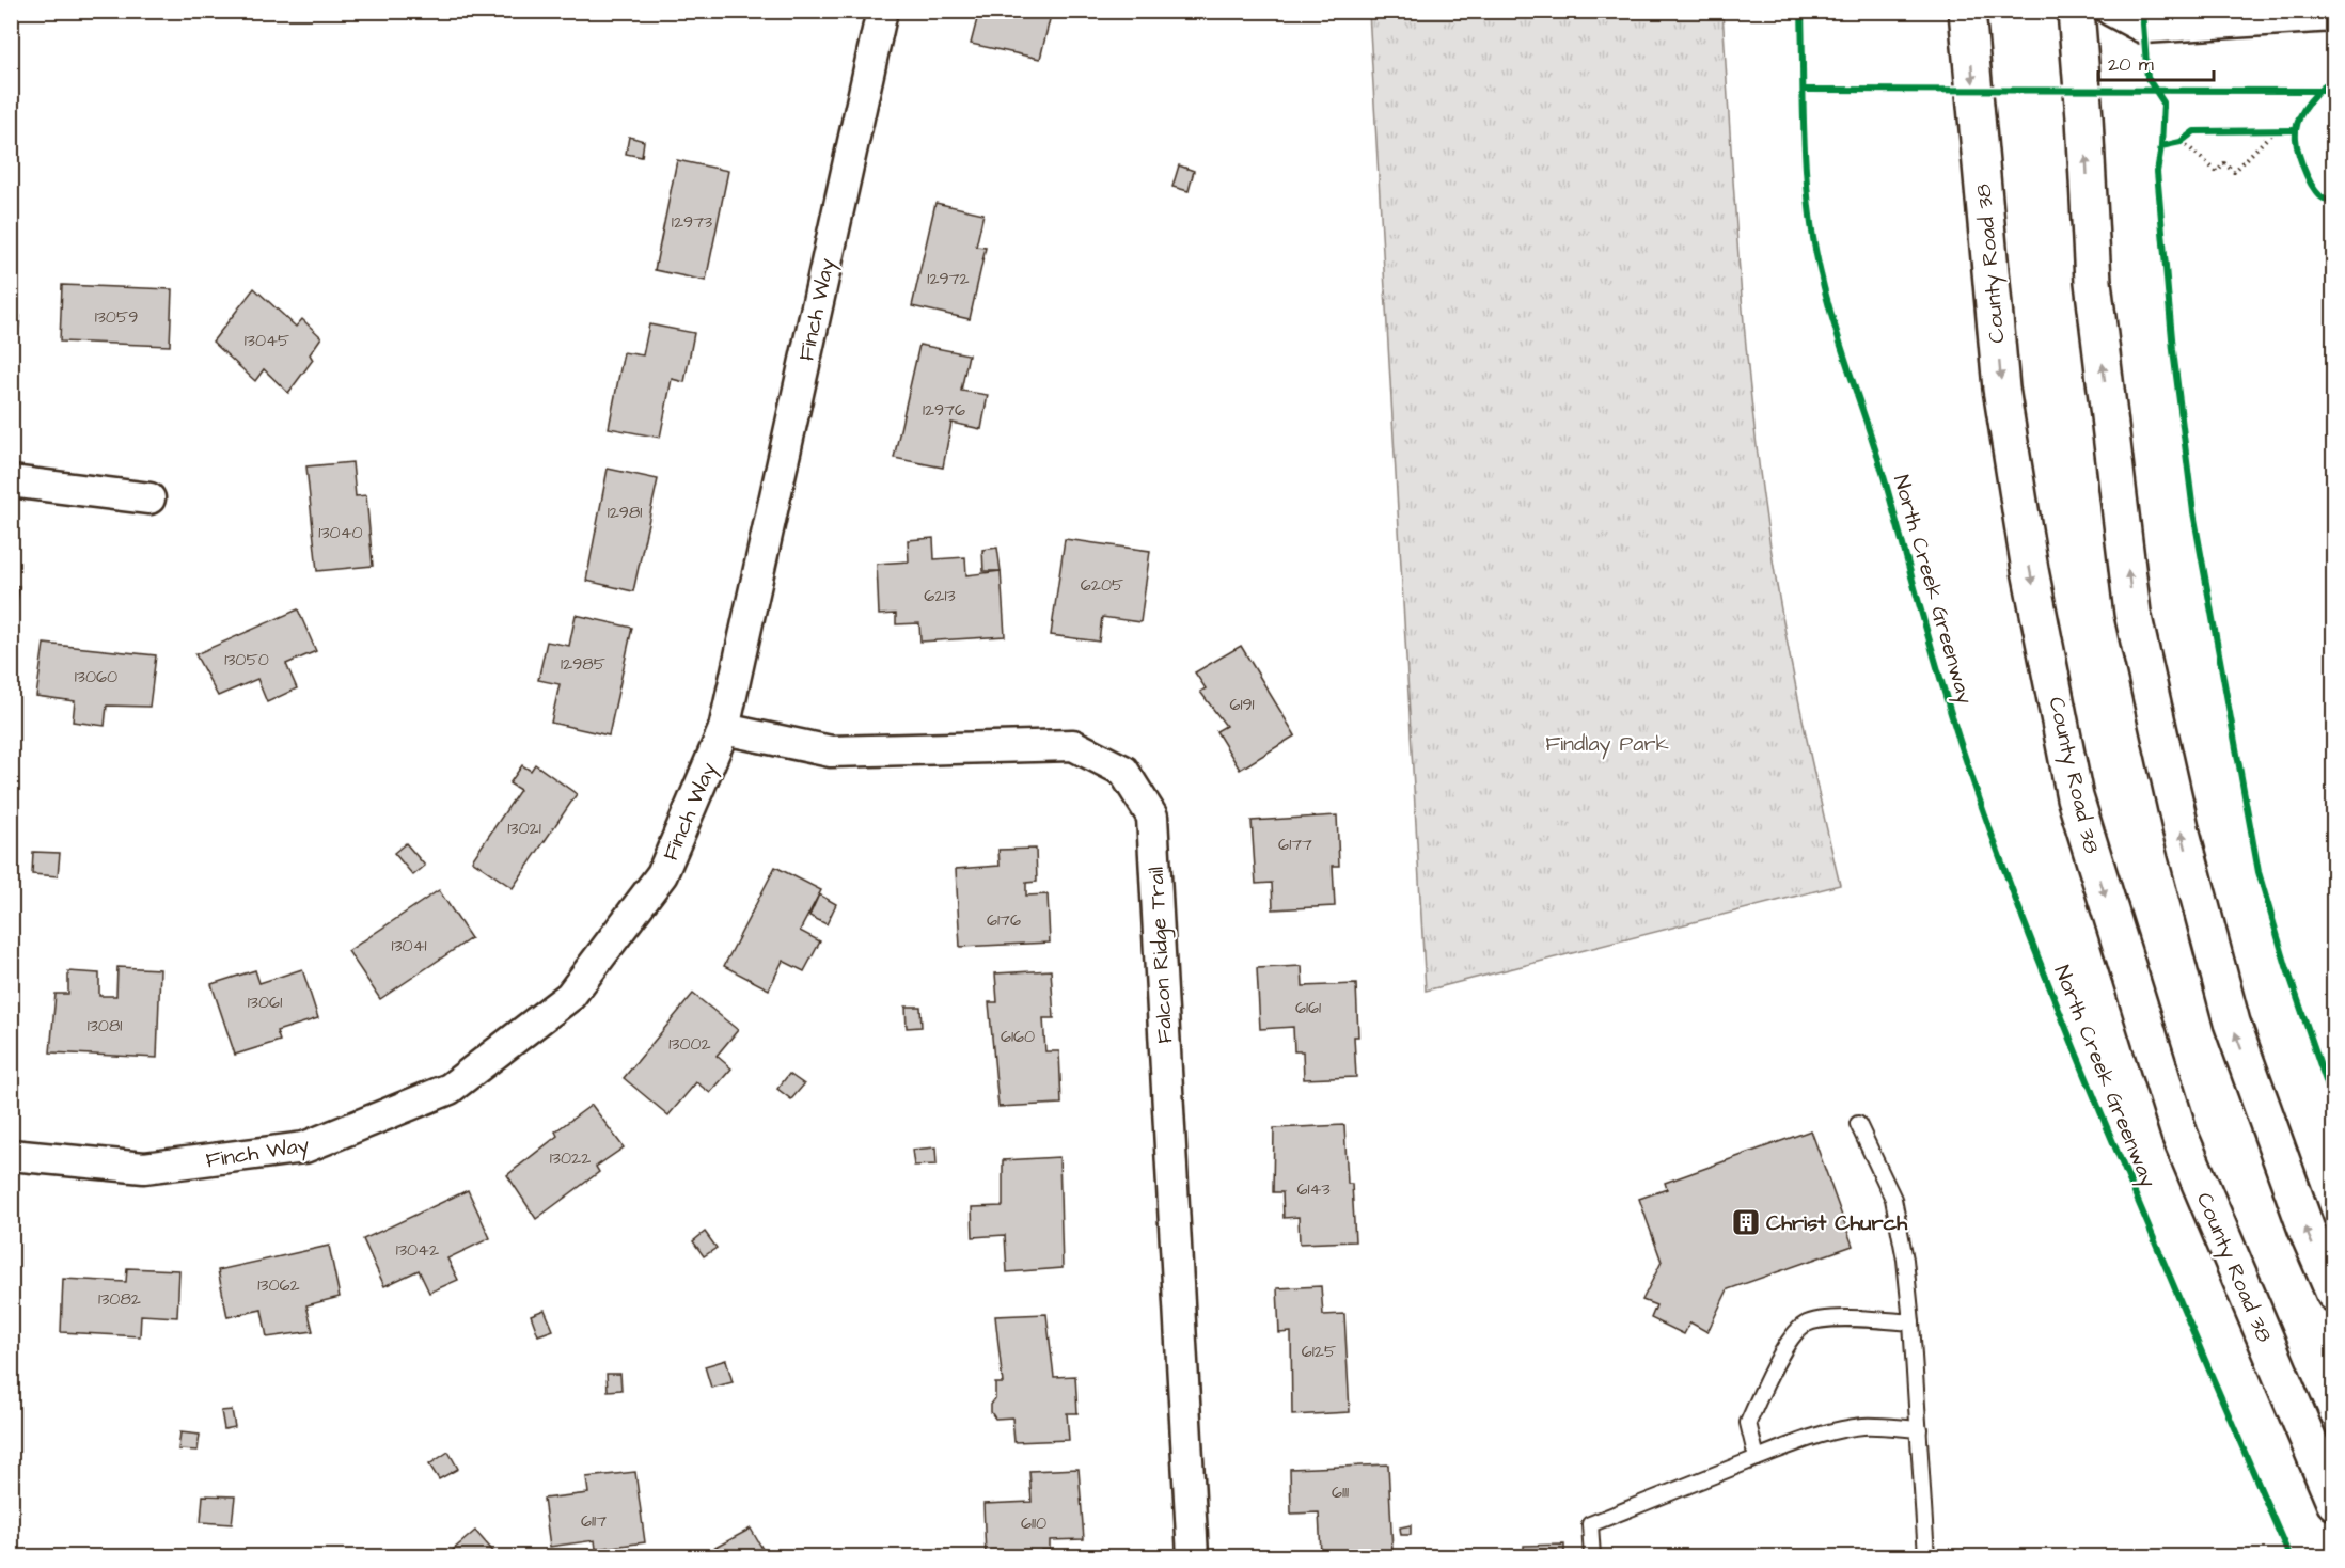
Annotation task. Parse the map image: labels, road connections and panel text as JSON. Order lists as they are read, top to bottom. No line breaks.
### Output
{"streets":{"main road":["County Road 38"],"street":["Finch Way","Falcon Ridge Trail"],"cycle path":["North Creek Greenway"]},"crossings":[["Finch Way","Falcon Ridge Trail"]],"parks":["Findlay Park"],"places":{"building":["Christ Church"]},"house_numbers":["12973","12972","13059","13045","12976","12981","13040","6205","6213","13050","12985","13060","6191","13021","6177","6176","13041","13061","6161","13081","6160","13002","13022","6143","13042","13062","13082","6125","6111","6117","6110"],"scale_bar":"20 m"}
